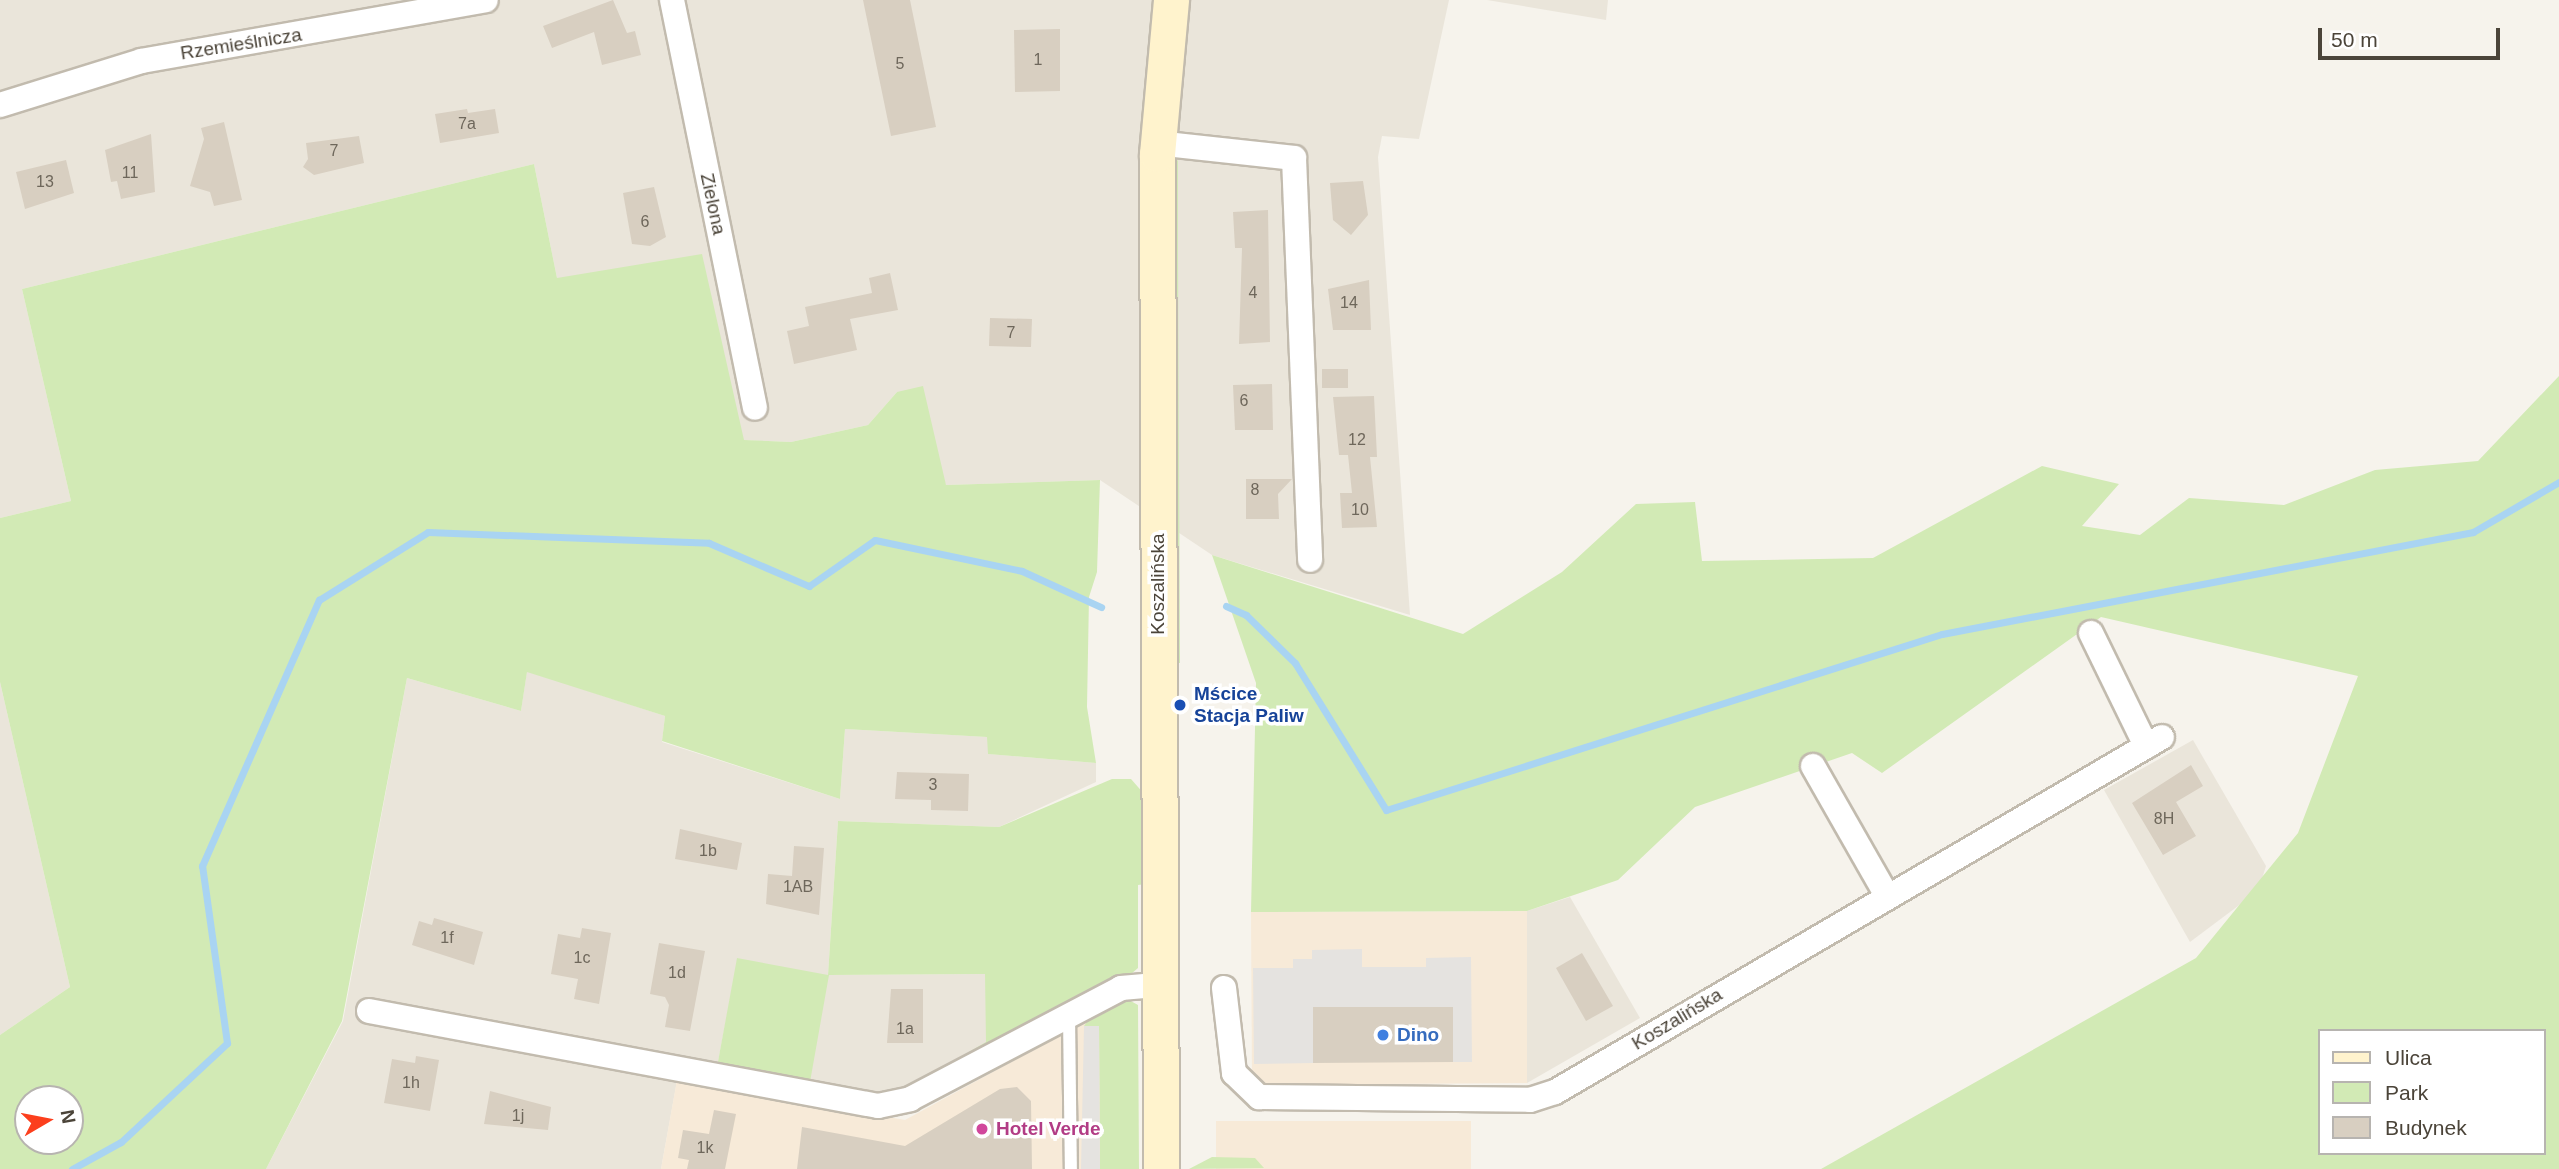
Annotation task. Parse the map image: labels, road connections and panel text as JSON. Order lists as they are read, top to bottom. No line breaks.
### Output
{"streets":{"main road":["Koszalińska"],"street":["Rzemieślnicza","Zielona"]},"places":["Mścice Stacja Paliw","Dino","Hotel Verde"],"house_numbers":["1","5","7a","7","11","13","6","4","14","7","6","12","8","10","3","8H","1b","1AB","1f","1c","1d","1a","1h","1j","1k"],"legend":["Ulica","Park","Budynek"],"scale_bar":"50 m","north":"right"}
